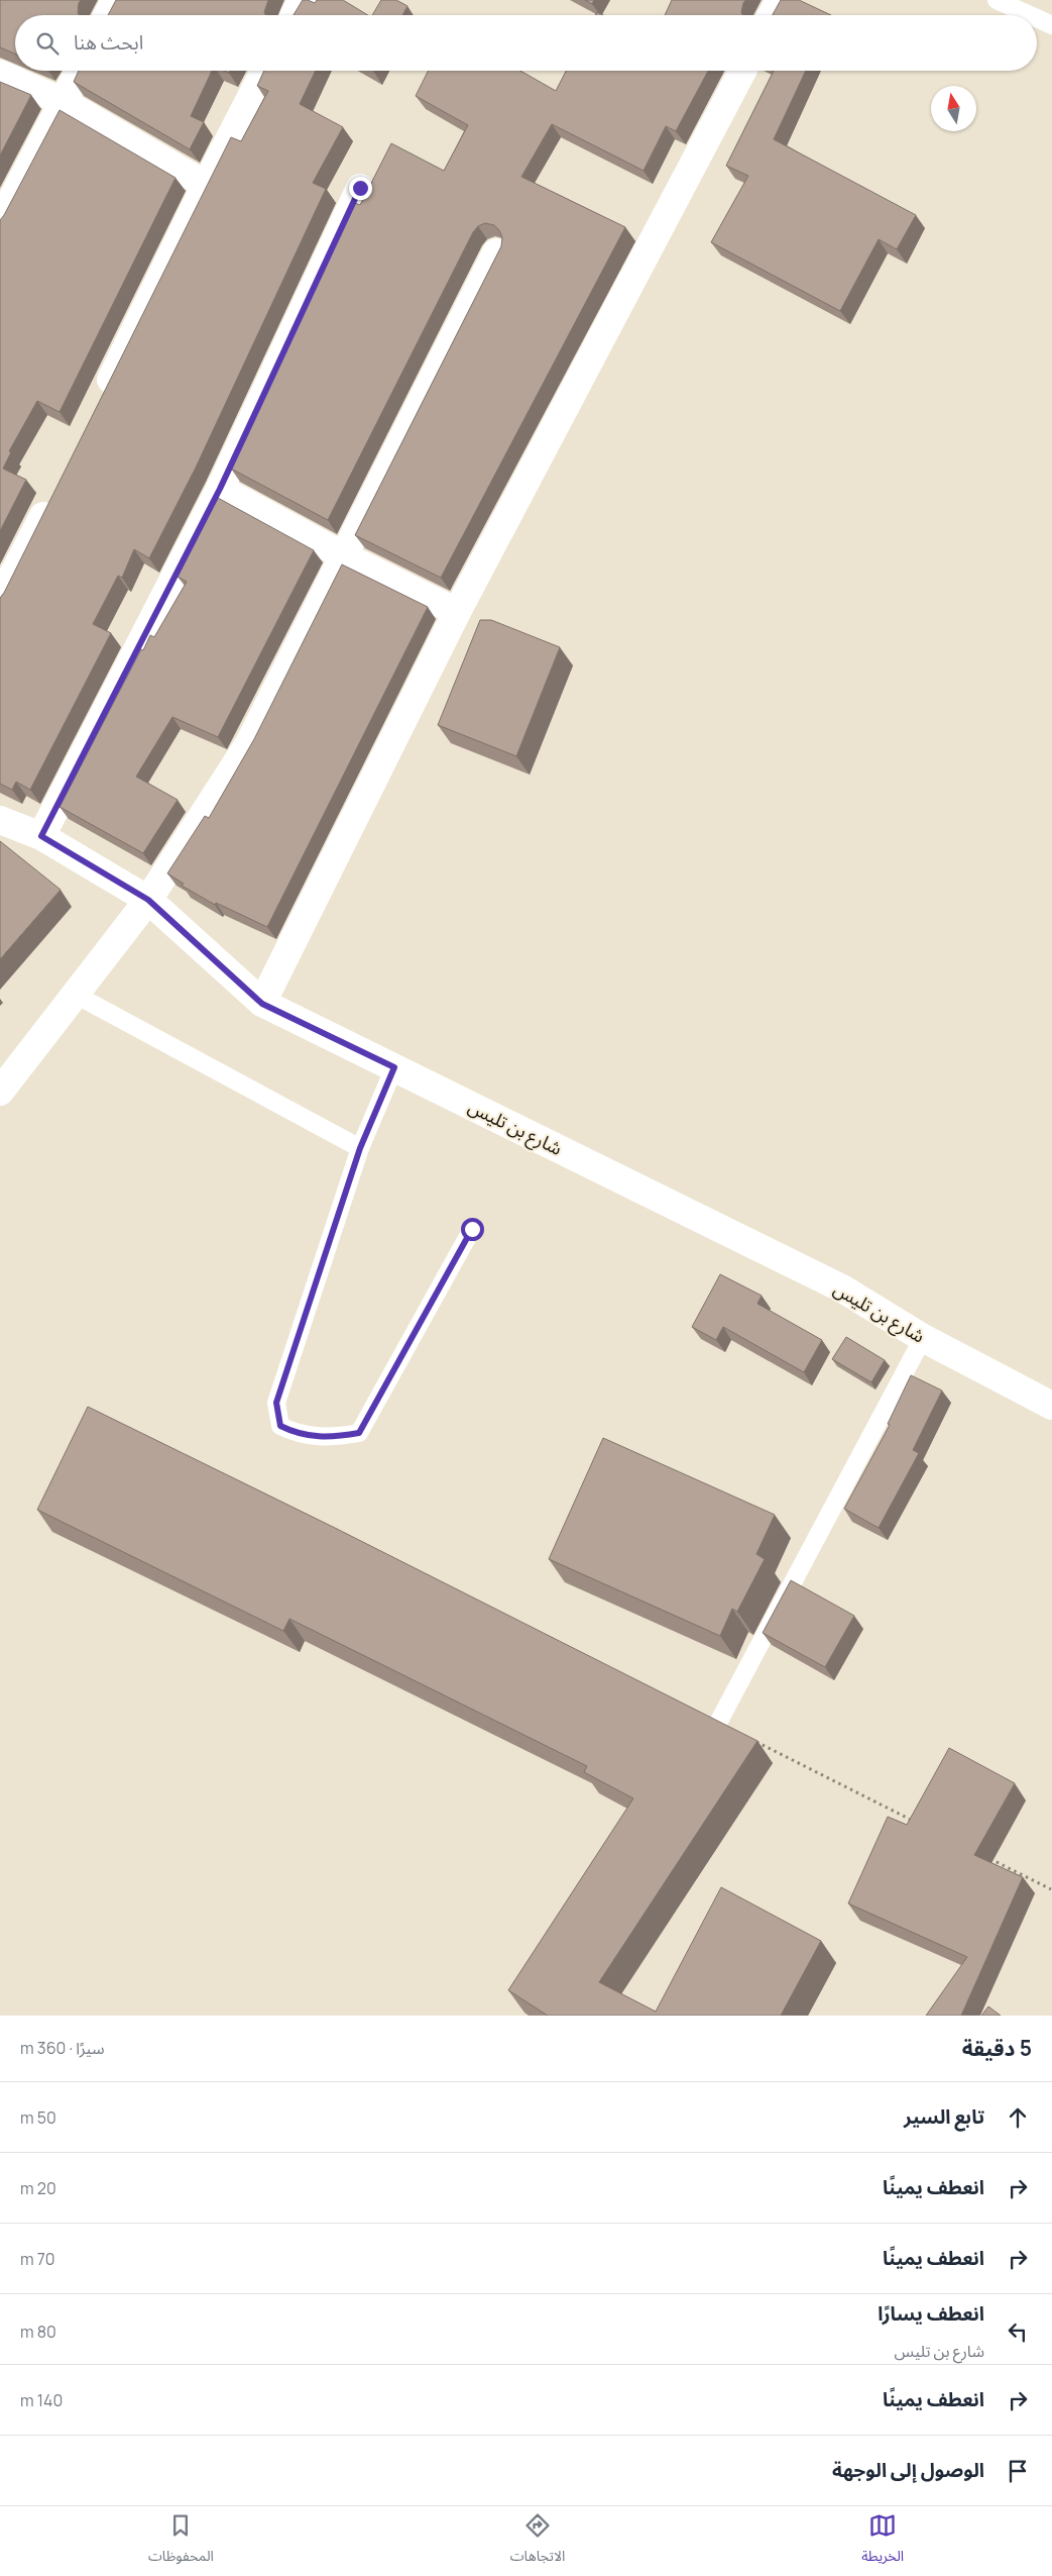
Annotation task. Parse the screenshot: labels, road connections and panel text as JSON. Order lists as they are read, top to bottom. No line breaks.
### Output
{"streets":{"street":["شارع بن تليس"]},"north":"top","page":{"search":"ابحث هنا","heading":["5 دقيقة","سيرًا · 360 m"],"list":[["تابع السير","50 m"],["انعطف يمينًا","20 m"],["انعطف يمينًا","70 m"],["انعطف يسارًا","شارع بن تليس","80 m"],["انعطف يمينًا","140 m"],"الوصول إلى الوجهة"],"nav":["الخريطة","الاتجاهات","المحفوظات"]}}
